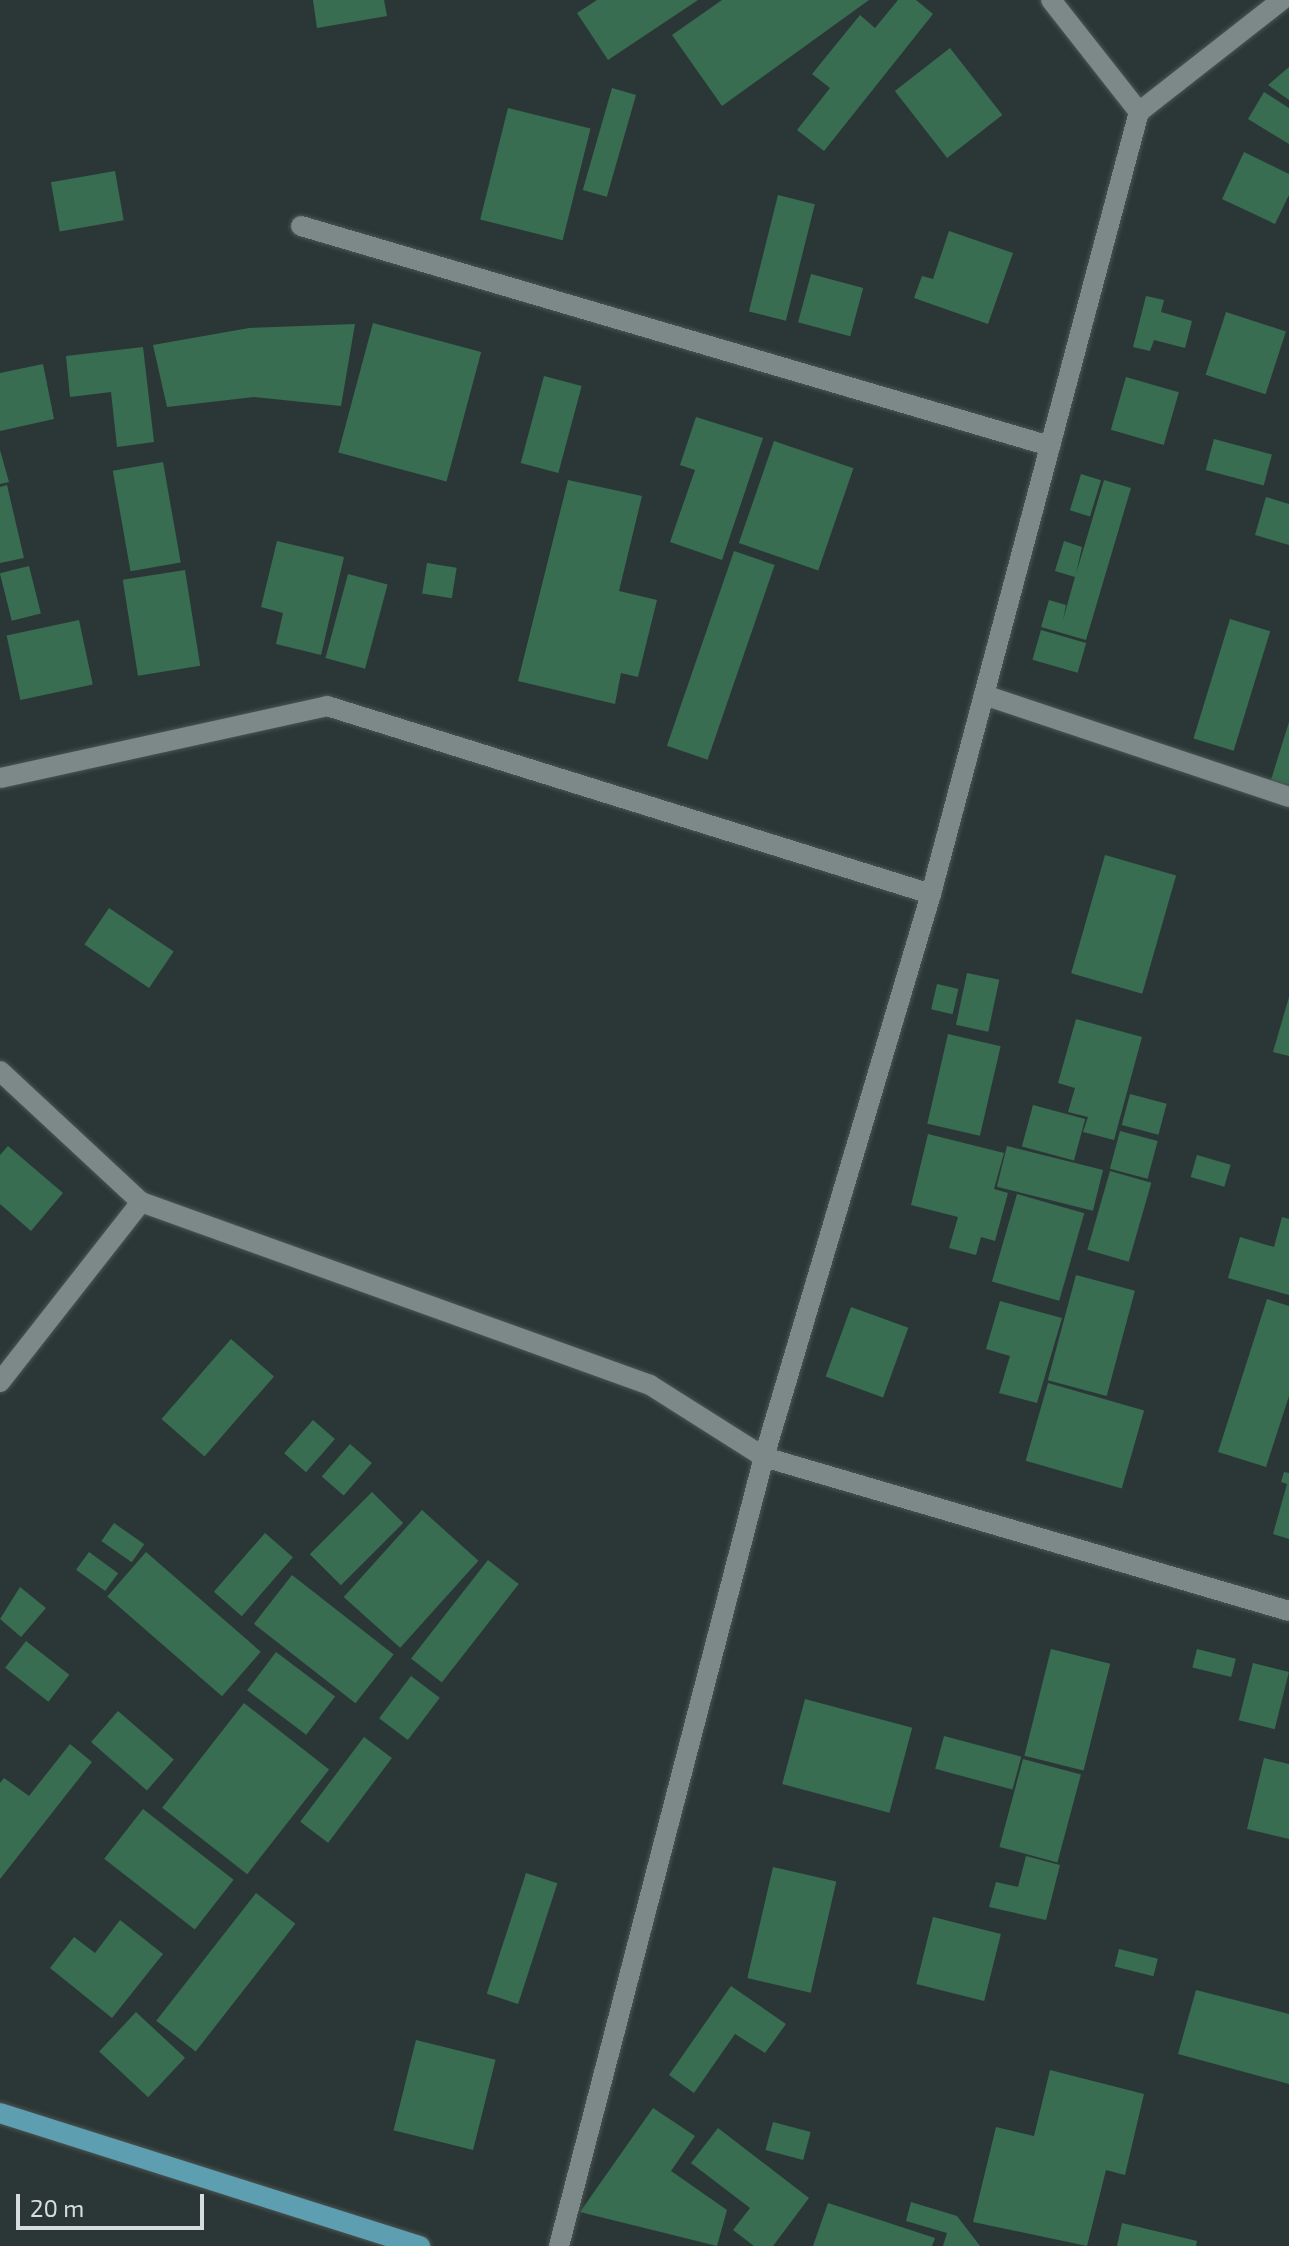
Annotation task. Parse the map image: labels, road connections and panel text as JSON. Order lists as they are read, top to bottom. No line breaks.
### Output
{"scale_bar":"20 m"}
